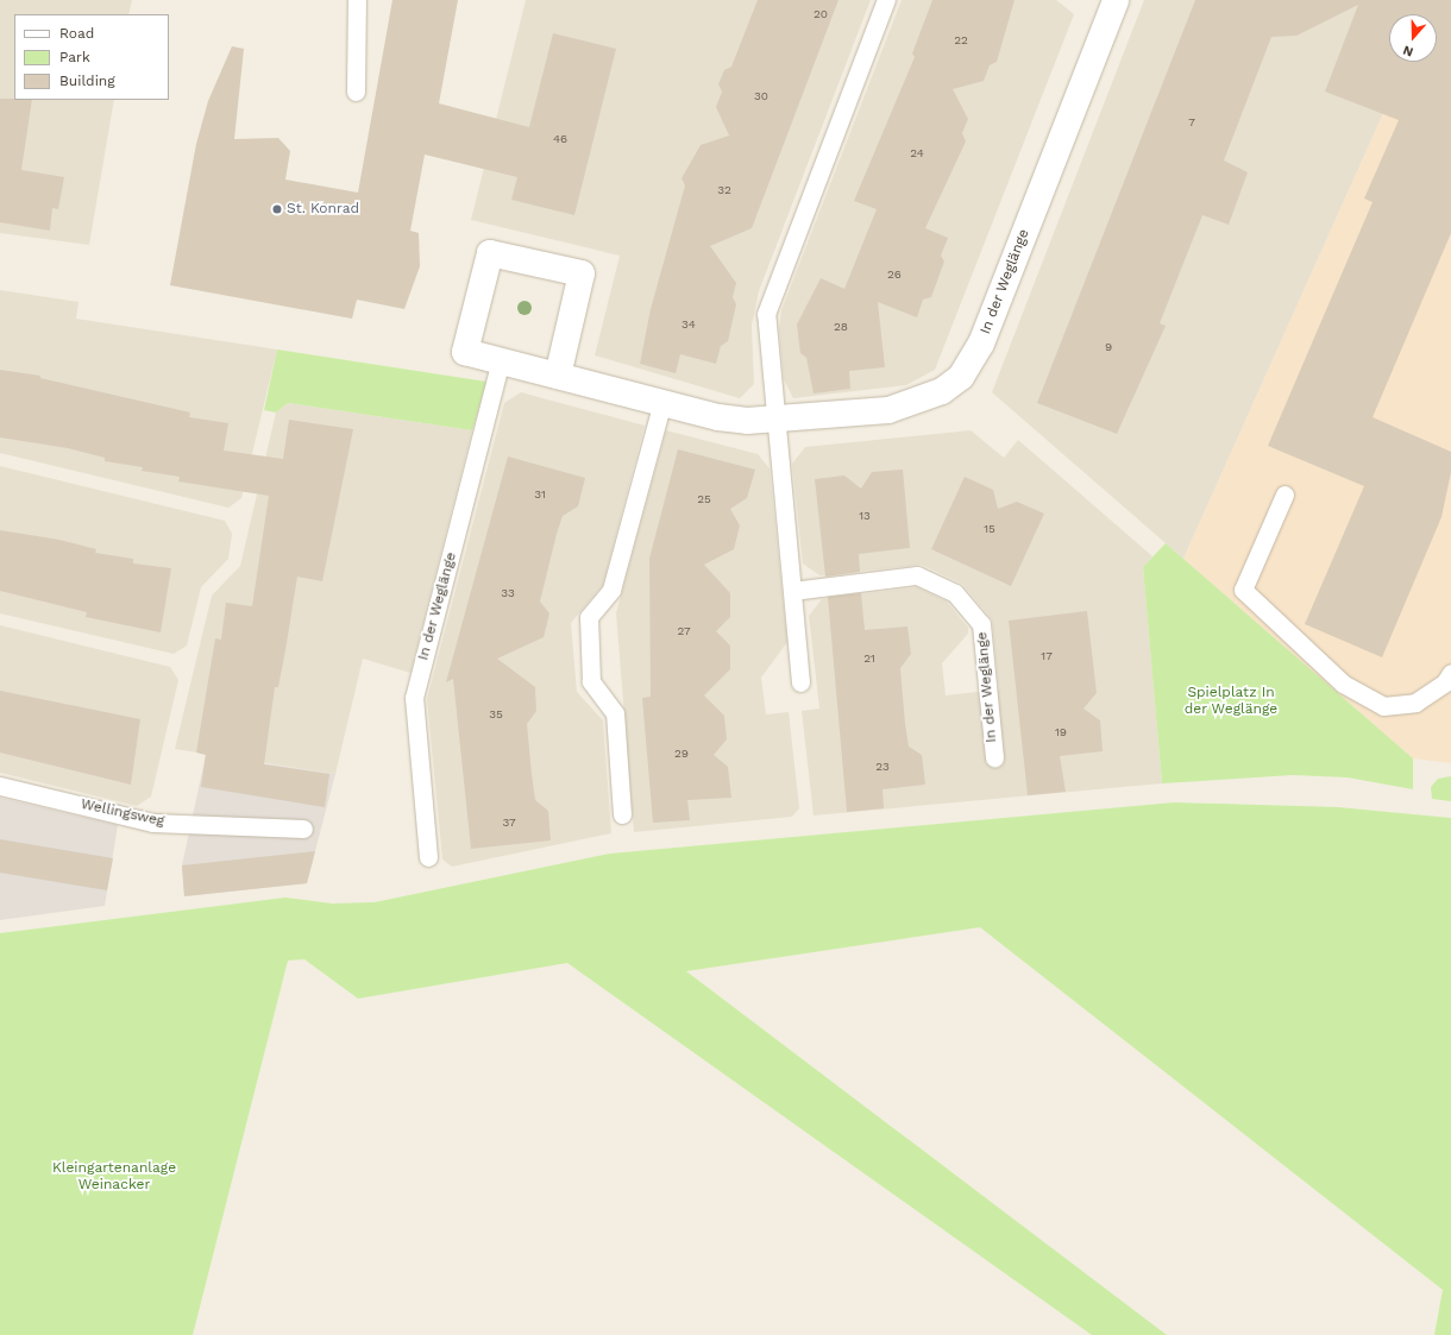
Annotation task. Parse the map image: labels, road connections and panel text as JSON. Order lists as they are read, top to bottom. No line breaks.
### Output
{"streets":{"street":["In der Weglänge"],"lane":["Wellingsweg"]},"parks":["Spielplatz In der Weglänge","Kleingartenanlage Weinacker"],"places":["St. Konrad"],"house_numbers":["20","22","30","7","46","24","32","26","34","28","9","31","25","13","15","33","27","17","21","35","19","29","23","37"],"legend":["Road","Park","Building"],"north":"bottom"}
